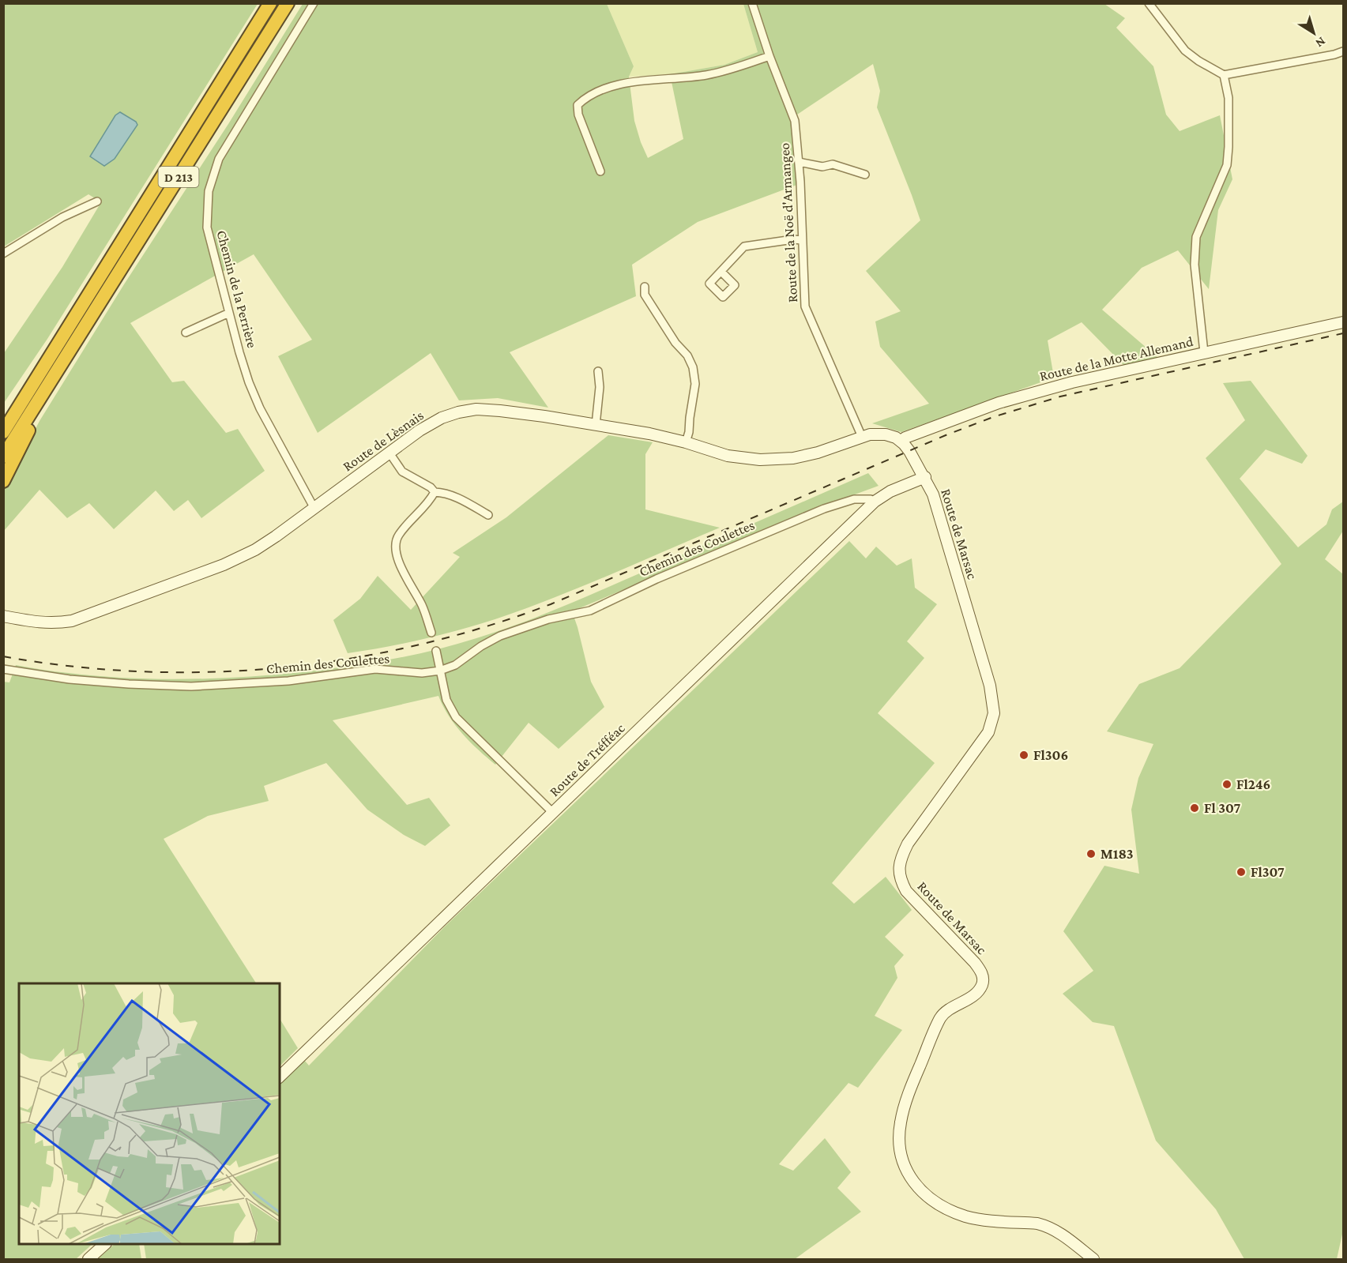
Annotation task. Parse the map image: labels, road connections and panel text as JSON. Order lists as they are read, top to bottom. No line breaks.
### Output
{"streets":{"highway":["D 213"],"street":["Route de la Noë d'Armangeo","Chemin de la Perrière","Route de la Motte Allemand","Route de Lèsnais","Route de Marsac","Chemin des Coulettes","Route de Tréfféac"]},"crossings":[["Route de la Noë d'Armangeo","Route de Lèsnais"],["Chemin de la Perrière","Route de Lèsnais"],["Route de la Motte Allemand","Route de Lèsnais"],["Route de Marsac","Route de Tréfféac"],["Chemin des Coulettes","Route de Tréfféac"]],"places":["Fl306","Fl246","Fl 307","M183","Fl307"],"north":"bottom right"}
